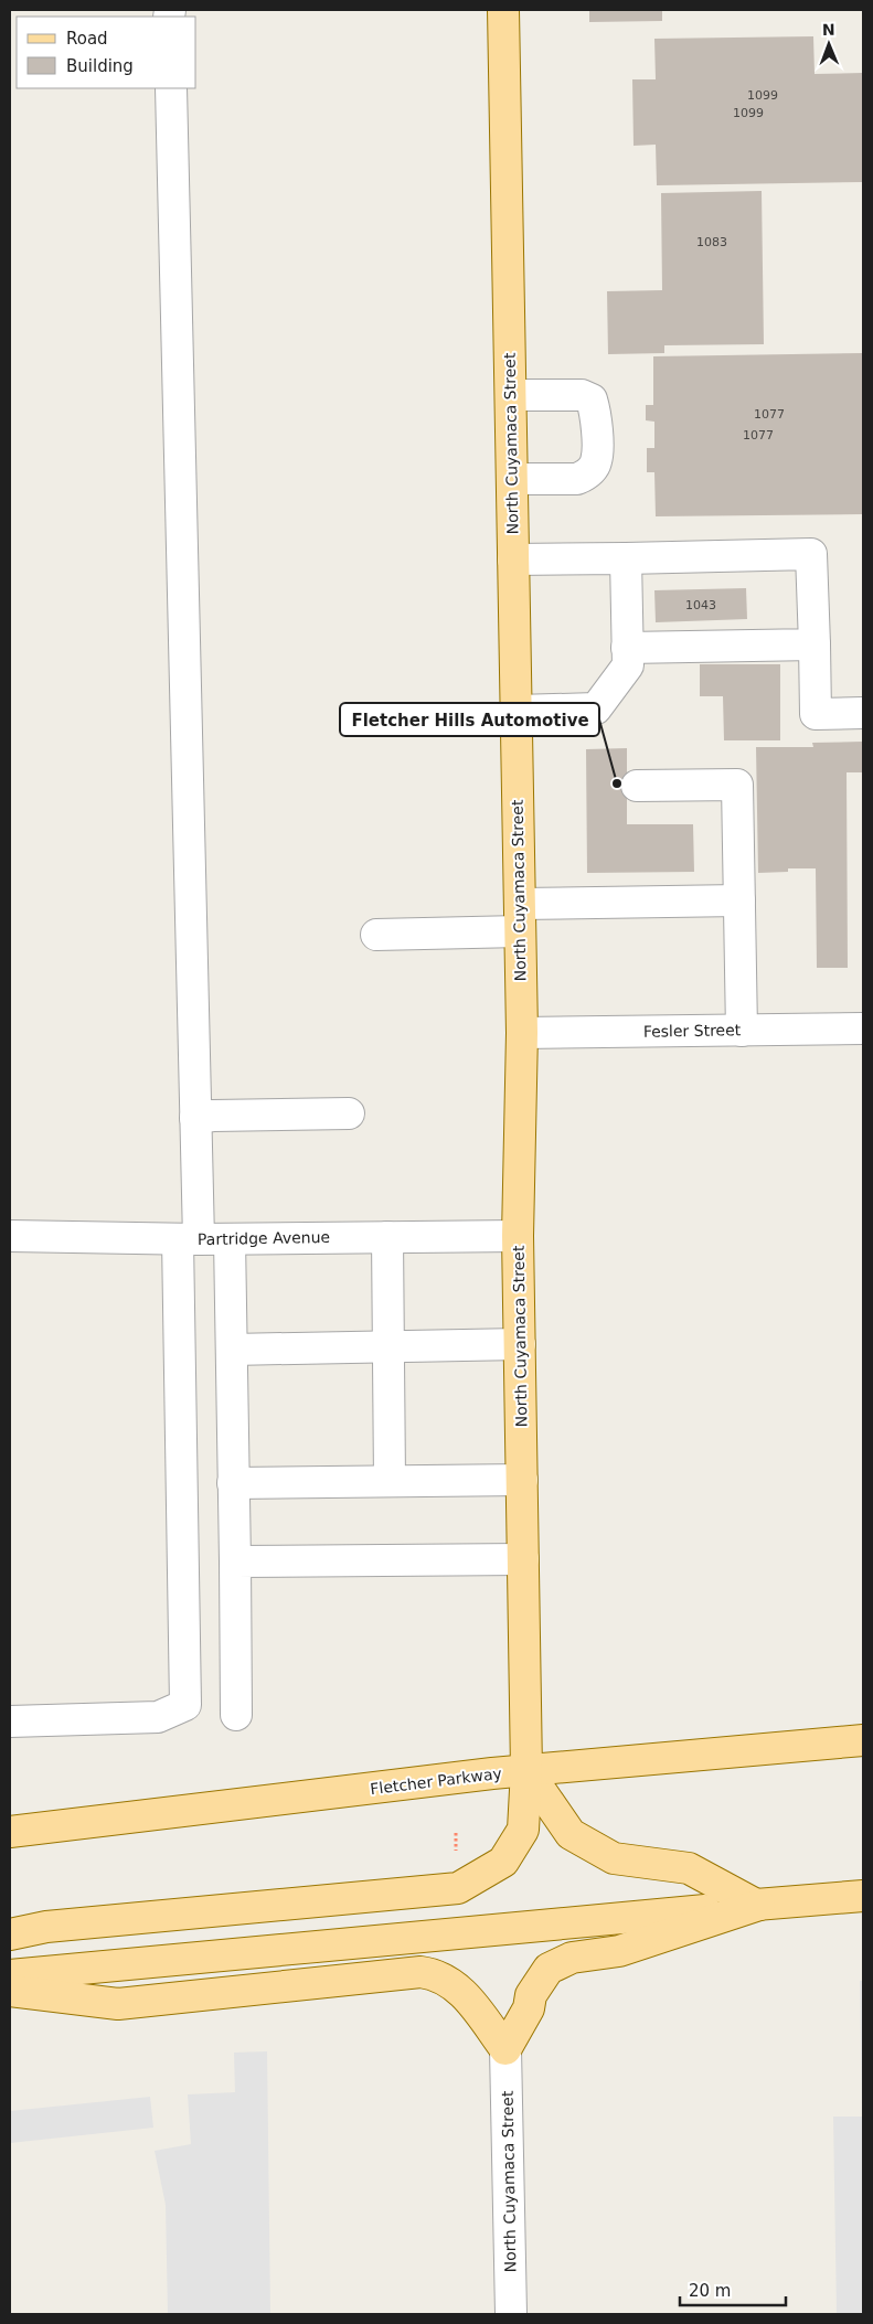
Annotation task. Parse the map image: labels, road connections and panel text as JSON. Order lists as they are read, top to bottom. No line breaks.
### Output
{"streets":{"main road":["North Cuyamaca Street","Fletcher Parkway"],"street":["Fesler Street","Partridge Avenue"]},"crossings":[["North Cuyamaca Street","Fesler Street"],["North Cuyamaca Street","Partridge Avenue"],["North Cuyamaca Street","Fletcher Parkway"]],"places":["Fletcher Hills Automotive"],"house_numbers":["1099","1099","1083","1077","1077","1043"],"legend":["Road","Building"],"scale_bar":"20 m","north":"top"}
